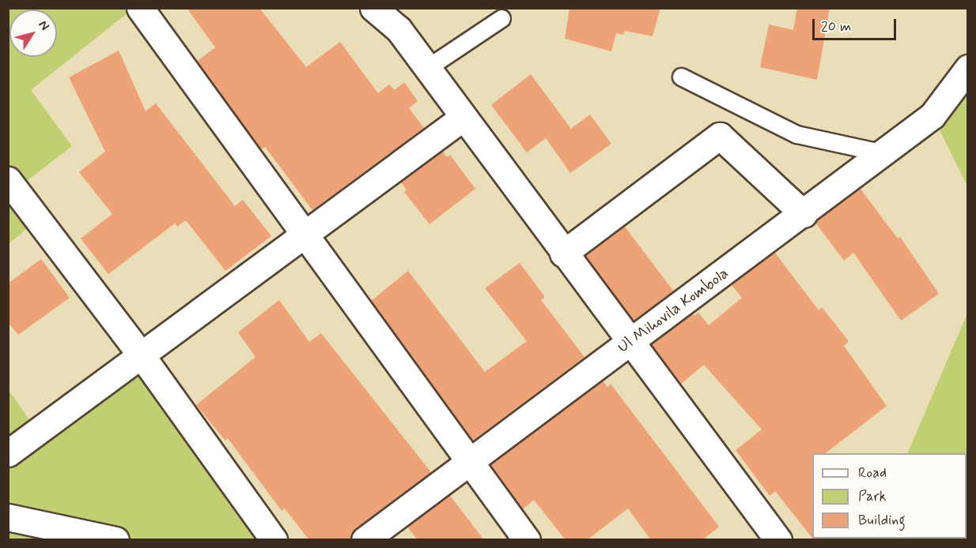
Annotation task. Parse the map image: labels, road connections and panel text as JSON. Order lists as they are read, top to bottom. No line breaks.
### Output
{"streets":{"street":["Ul Mihovila Kombola"]},"legend":["Road","Park","Building"],"scale_bar":"20 m","north":"top right"}
